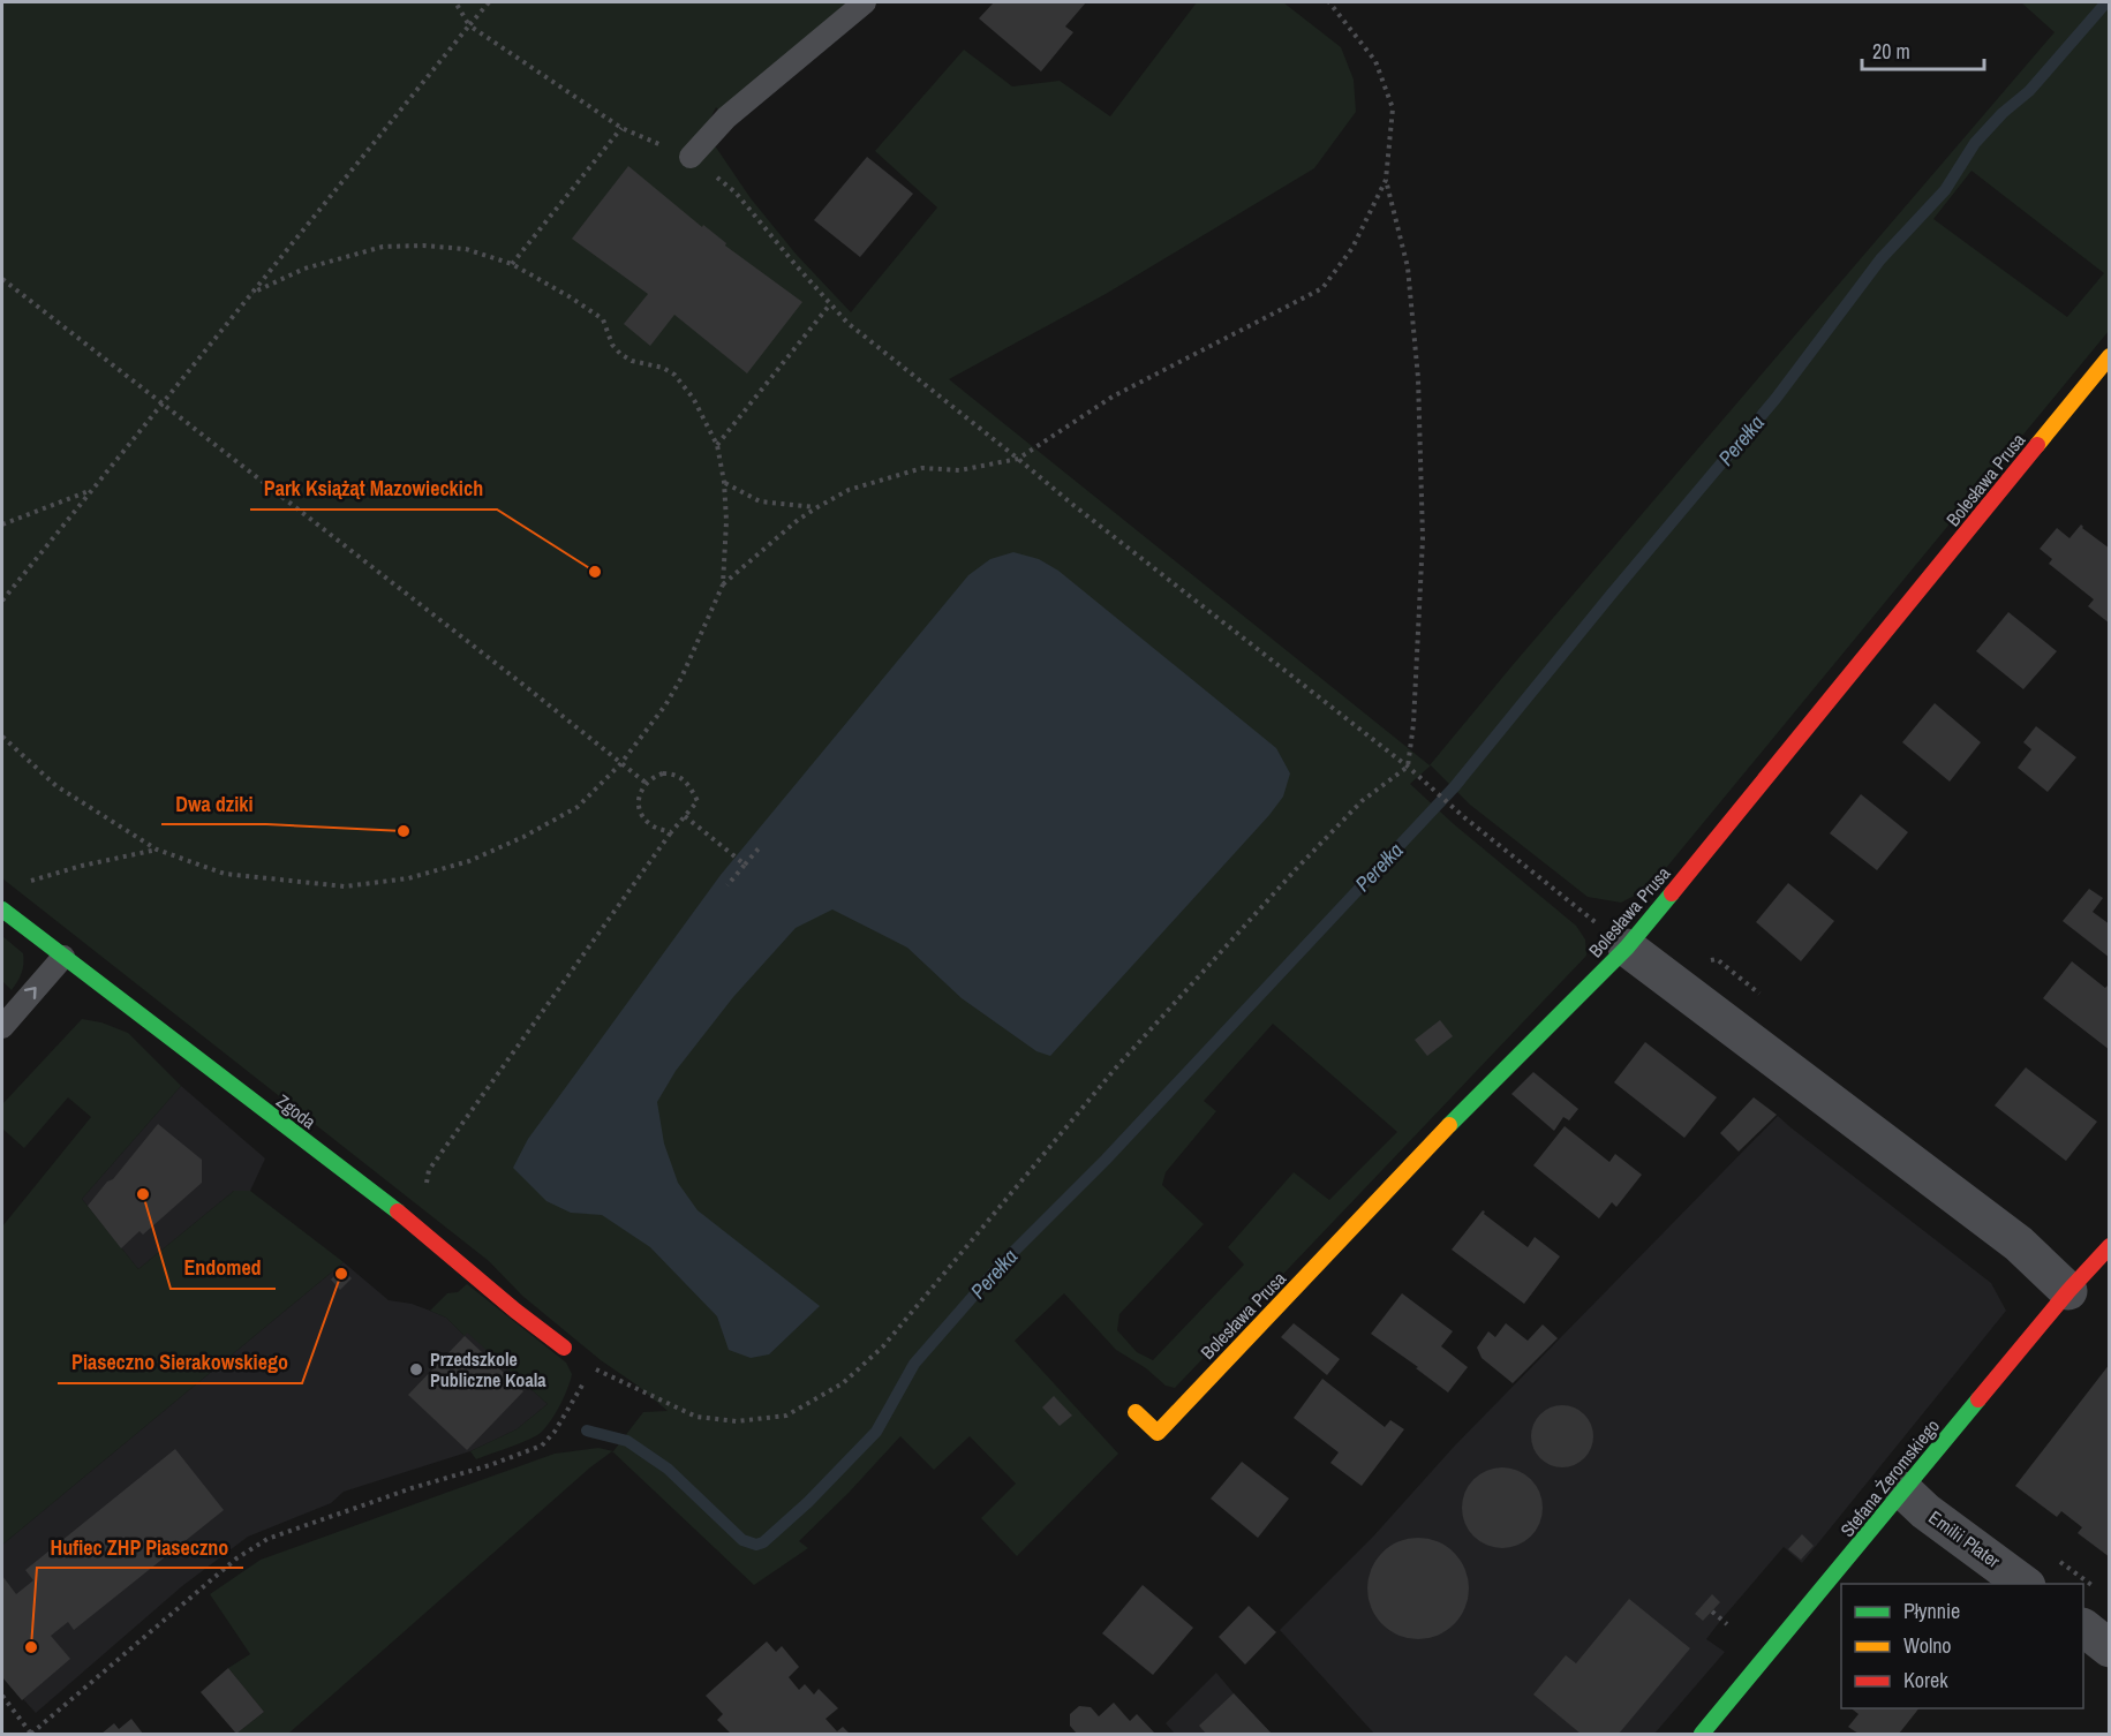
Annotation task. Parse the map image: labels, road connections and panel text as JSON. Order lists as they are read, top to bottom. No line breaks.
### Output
{"streets":{"street":["Bolesława Prusa","Zgoda","Stefana Żeromskiego","Emilii Plater"]},"crossings":[["Stefana Żeromskiego","Emilii Plater"]],"water":["Perełka"],"places":["Park Książąt Mazowieckich","Dwa dziki","Endomed","Piaseczno Sierakowskiego","Przedszkole Publiczne Koala","Hufiec ZHP Piaseczno"],"legend":["Płynnie","Wolno","Korek"],"scale_bar":"20 m"}
